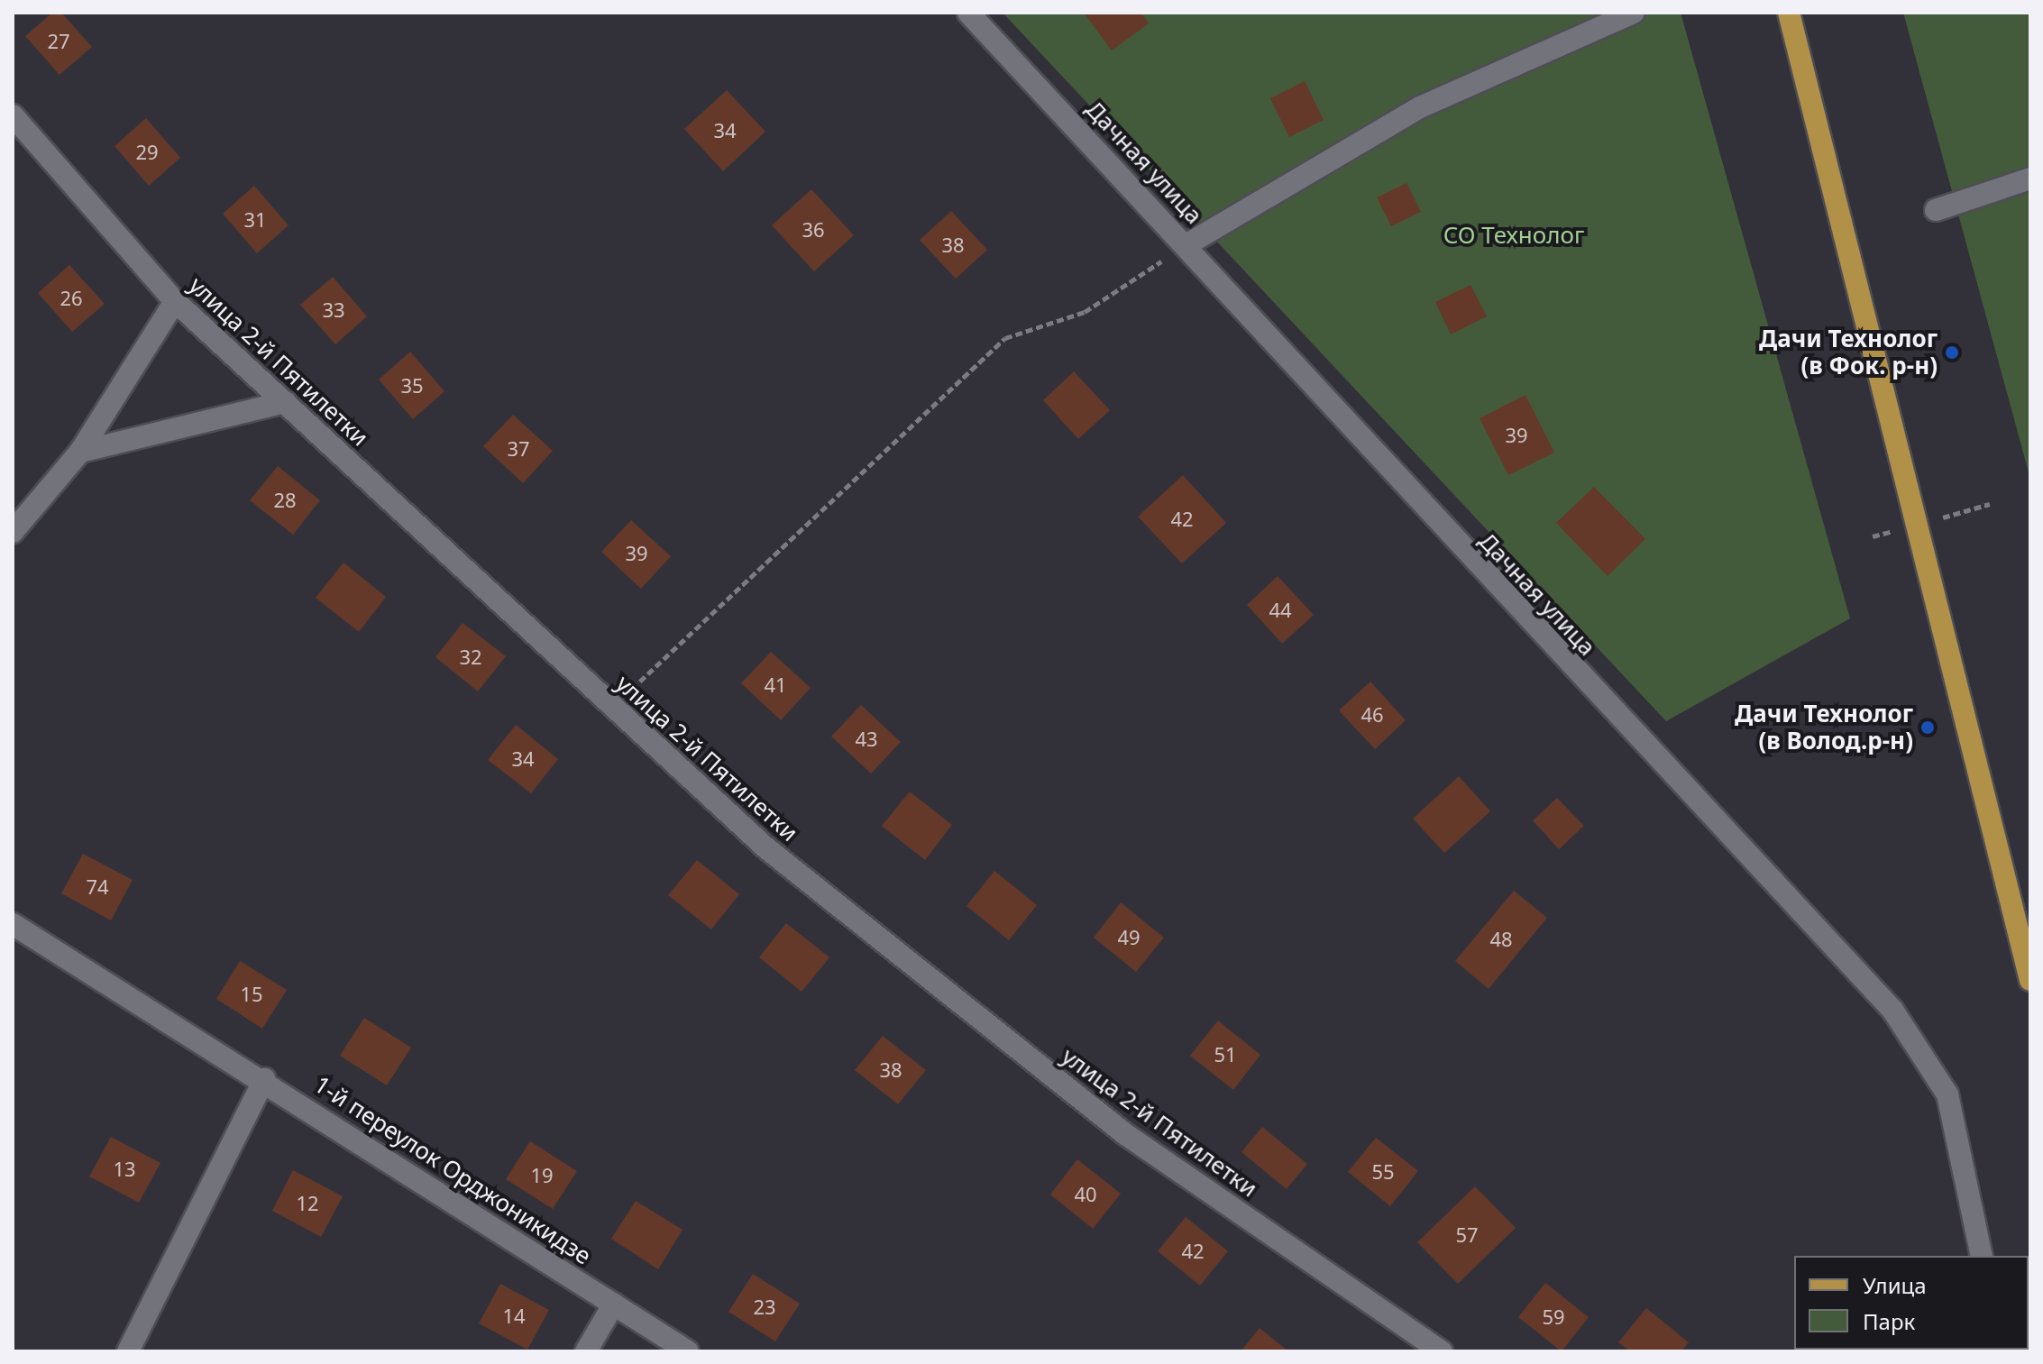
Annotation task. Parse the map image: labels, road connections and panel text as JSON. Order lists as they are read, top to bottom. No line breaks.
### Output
{"streets":{"street":["Дачная улица","улица 2-й Пятилетки","1-й переулок Орджоникидзе"]},"parks":["СО Технолог"],"places":["Дачи Технолог (в Фок. р-н)","Дачи Технолог (в Волод.р-н)"],"house_numbers":["27","34","29","31","36","38","26","33","35","39","37","28","42","39","44","32","41","46","43","34","74","49","48","15","51","38","13","55","19","40","12","57","42","23","14","59"],"legend":["Улица","Парк"]}
